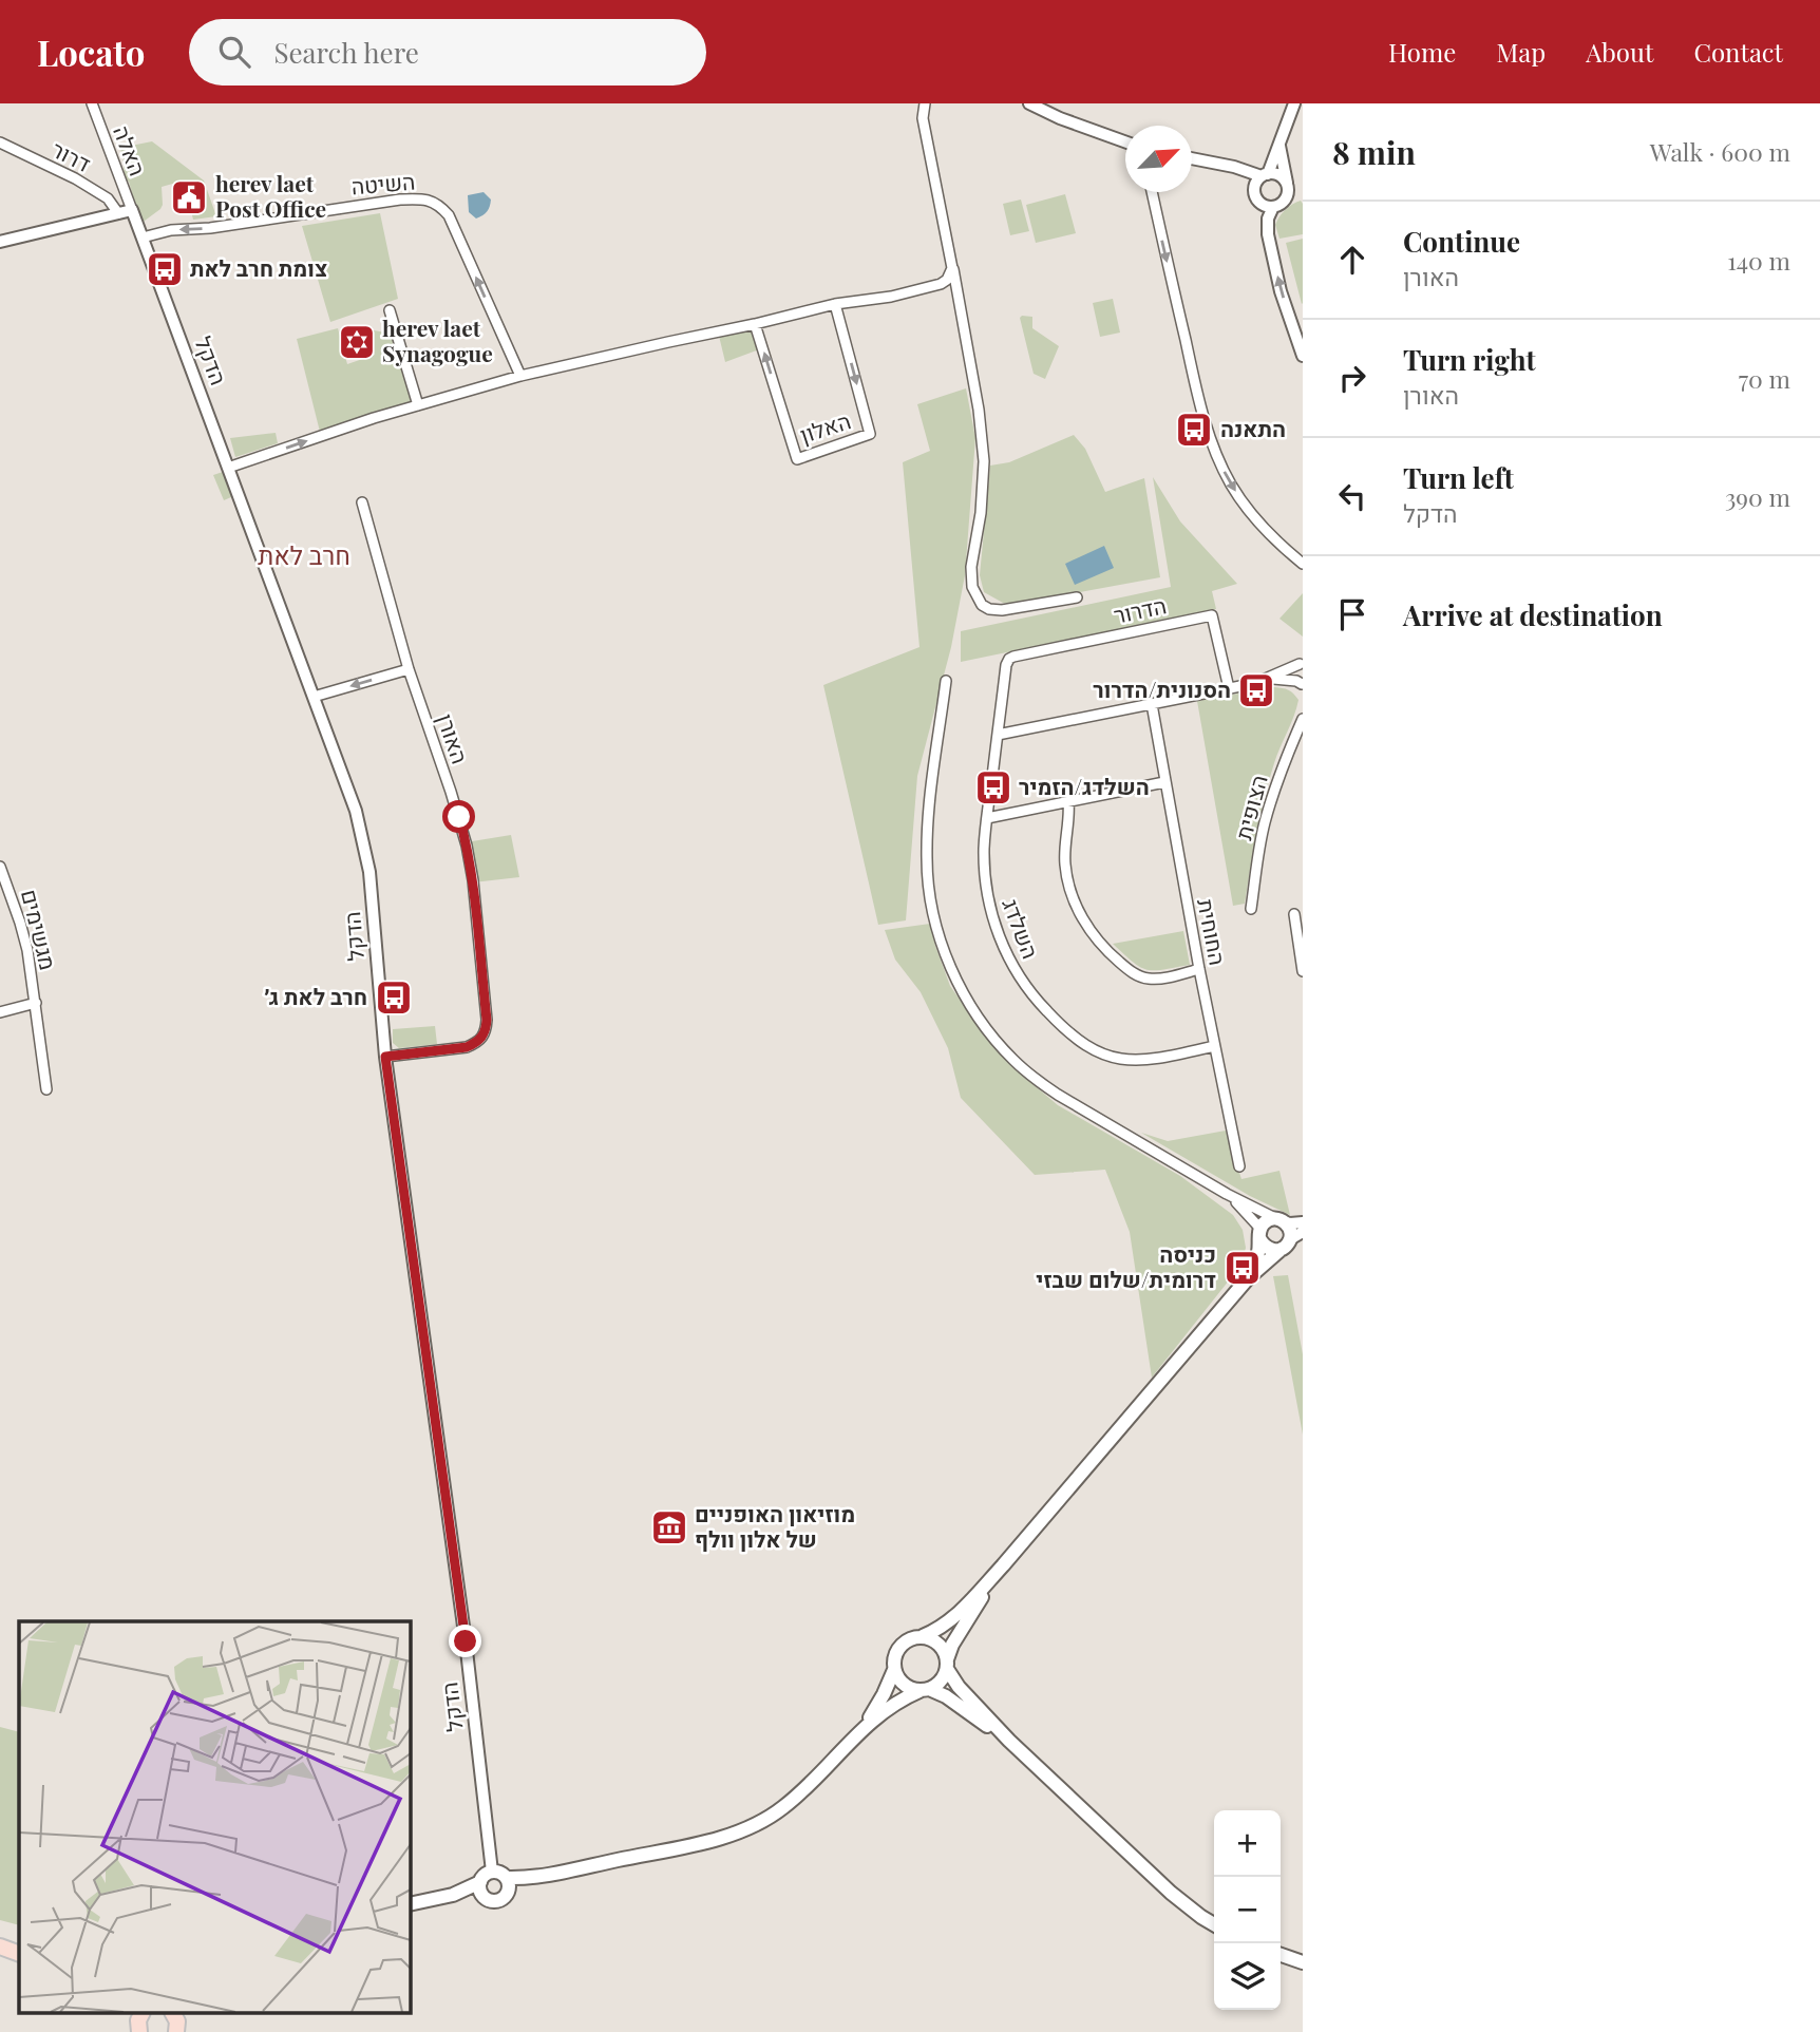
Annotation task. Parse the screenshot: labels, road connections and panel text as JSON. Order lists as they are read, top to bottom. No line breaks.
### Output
{"streets":{"street":["האלה","דרור","השיטה","הדקל","האלון","הדרור","האורן","הצופית","השלדג","מגשימים","החוחית"]},"crossings":[["האלה","הדקל"],["השיטה","הדקל"],["הדקל","האורן"],["הדרור","השלדג"],["השלדג","החוחית"]],"one_way":["השיטה"],"districts":["חרב לאת"],"places":{"public building":["herev laet Post Office"],"bus stop":["צומת חרב לאת","התאנה","הסנונית/הדרור","השלדג/הזמיר","חרב לאת ג׳","כניסה דרומית/שלום שבזי"],"synagogue":["herev laet Synagogue"],"museum":["מוזיאון האופניים של אלון וולף"]},"north":"top right","page":{"header":"Locato","search":"Search here","nav":["Home","Map","About","Contact"],"heading":["8 min","Walk · 600 m"],"list":[["Continue","האורן","140 m"],["Turn right","האורן","70 m"],["Turn left","הדקל","390 m"],"Arrive at destination"],"map_buttons":["+","−"]}}
